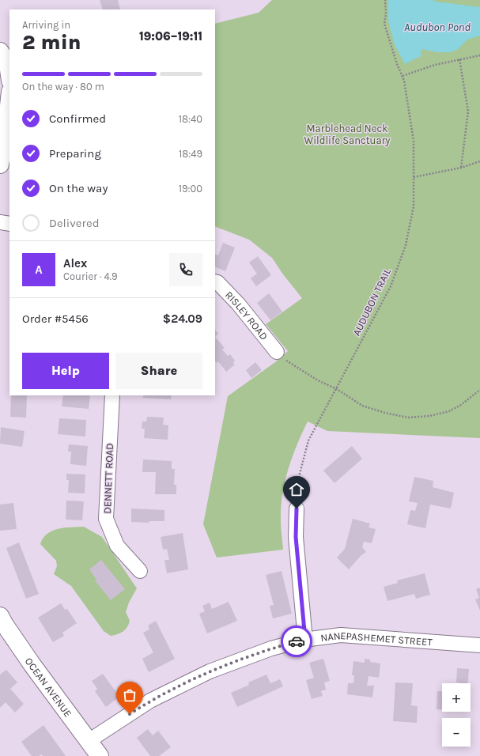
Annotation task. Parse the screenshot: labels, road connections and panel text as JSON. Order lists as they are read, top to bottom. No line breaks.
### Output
{"streets":{"main road":["OCEAN AVENUE"],"street":["RISLEY ROAD","DENNETT ROAD","NANEPASHEMET STREET"],"path":["AUDUBON TRAIL"]},"crossings":[["NANEPASHEMET STREET","OCEAN AVENUE"]],"water":["Audubon Pond"],"parks":["Marblehead Neck Wildlife Sanctuary"],"page":{"heading":["2 min","Arriving in","19:06–19:11"],"panel":["Alex","Courier · 4.9","Order #5456","$24.09"],"bar":"On the way · 80 m","list":[["Confirmed","18:40"],["Preparing","18:49"],["On the way","19:00"],"Delivered"],"round":"A","buttons":["Help","Share"],"map_buttons":["+","−"]}}
